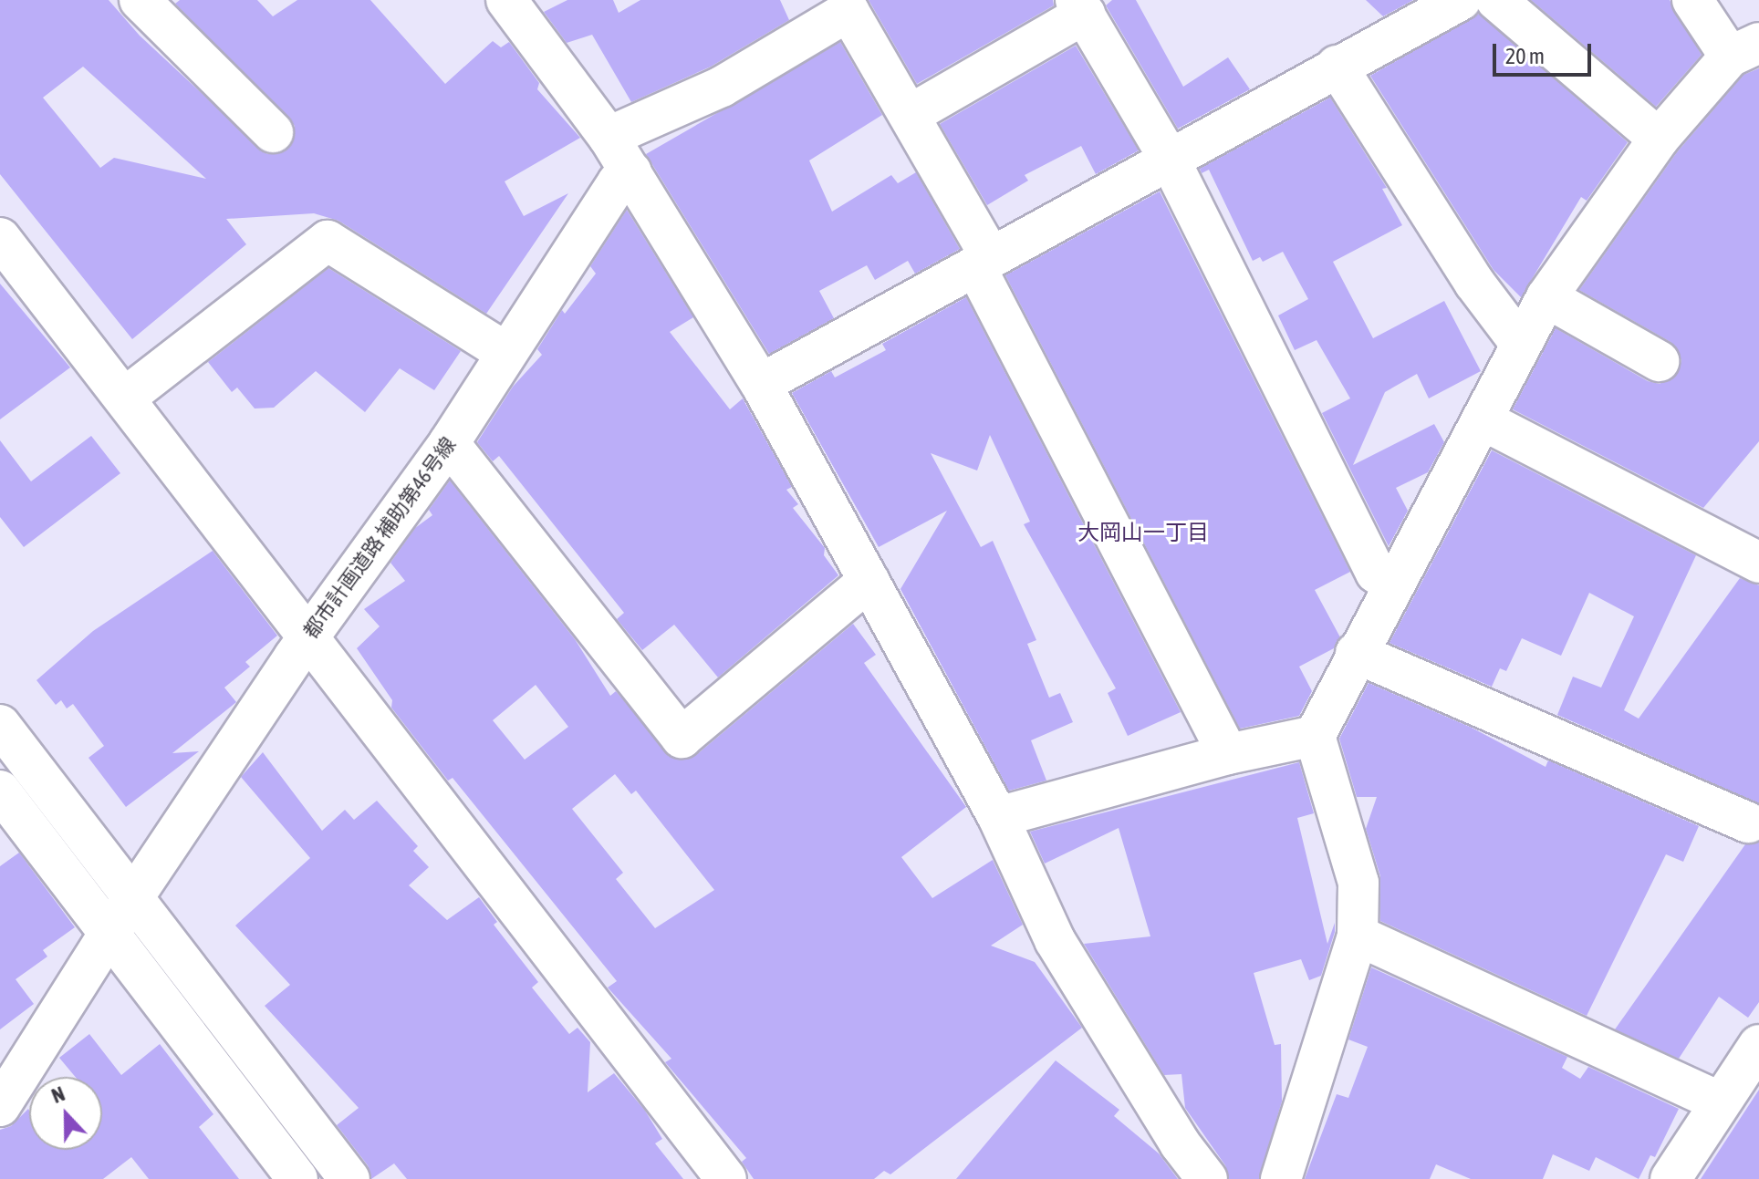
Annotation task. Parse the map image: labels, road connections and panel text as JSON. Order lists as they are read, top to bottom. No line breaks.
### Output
{"streets":{"street":["都市計画道路 補助第46号線"]},"districts":["大岡山一丁目"],"scale_bar":"20 m","north":"top"}
